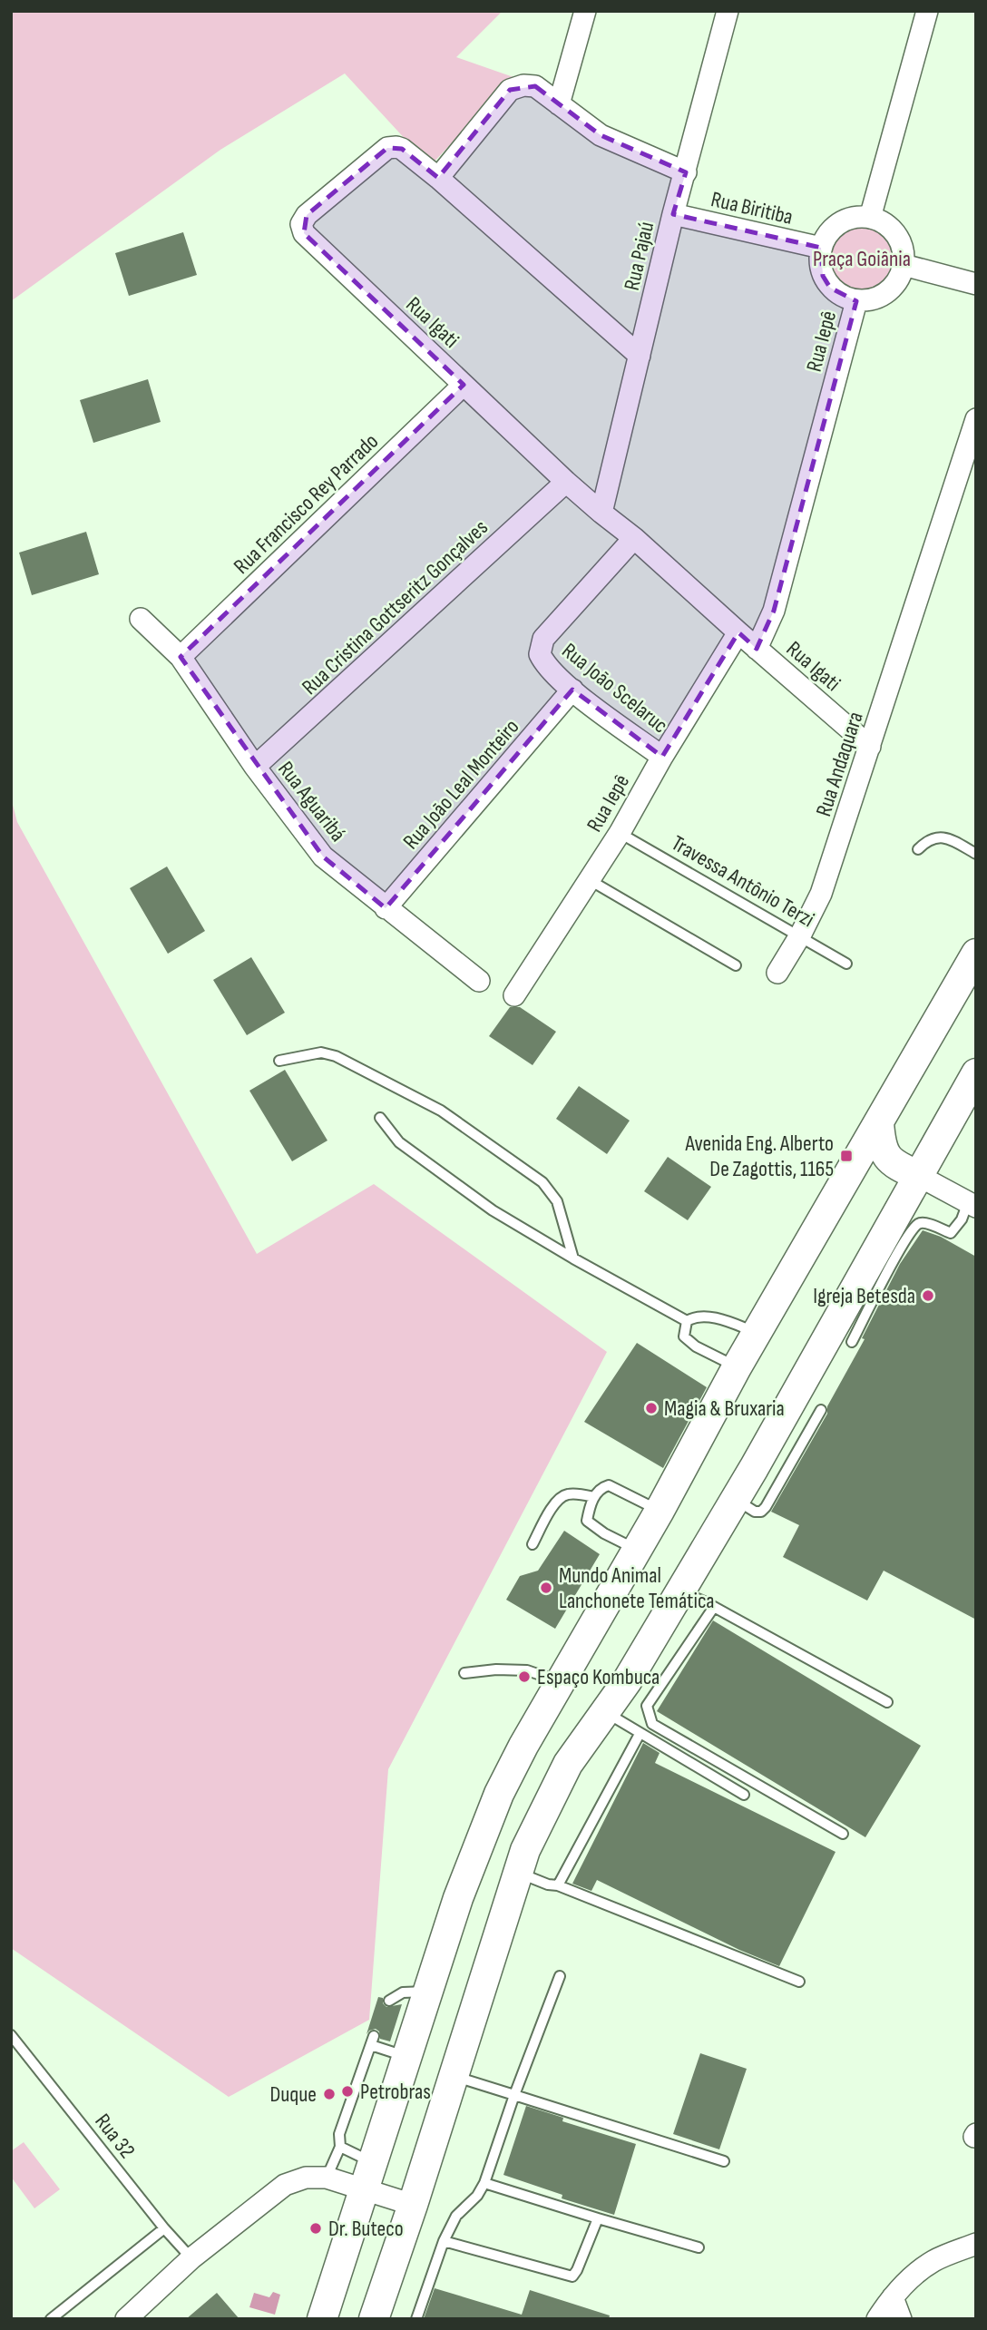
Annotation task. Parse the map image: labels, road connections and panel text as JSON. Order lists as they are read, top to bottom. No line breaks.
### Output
{"streets":{"street":["Rua Biritiba","Rua Pajaú","Rua Igati","Rua Iepê","Rua Francisco Rey Parrado","Rua Cristina Gottseritz Gonçalves","Rua João Scelaruc","Rua Andaquara","Rua João Leal Monteiro","Rua Aguaribá"],"lane":["Travessa Antônio Terzi","Rua 32"]},"crossings":[["Rua Biritiba","Rua Pajaú"],["Rua Biritiba","Rua Iepê"],["Rua Pajaú","Rua Igati"],["Rua Igati","Rua Iepê"],["Rua Igati","Rua Francisco Rey Parrado"],["Rua Igati","Rua Cristina Gottseritz Gonçalves"],["Rua Igati","Rua João Scelaruc"],["Rua Igati","Rua Andaquara"],["Rua Iepê","Rua João Scelaruc"],["Rua Iepê","Travessa Antônio Terzi"],["Rua Francisco Rey Parrado","Rua Aguaribá"],["Rua Cristina Gottseritz Gonçalves","Rua Aguaribá"],["Rua João Scelaruc","Rua João Leal Monteiro"],["Rua Andaquara","Travessa Antônio Terzi"],["Rua João Leal Monteiro","Rua Aguaribá"]],"parks":["Praça Goiânia"],"places":{"transit":["Avenida Eng. Alberto De Zagottis, 1165"],"other":["Igreja Betesda","Magia & Bruxaria","Mundo Animal Lanchonete Temática","Espaço Kombuca","Petrobras","Duque","Dr. Buteco"]}}
